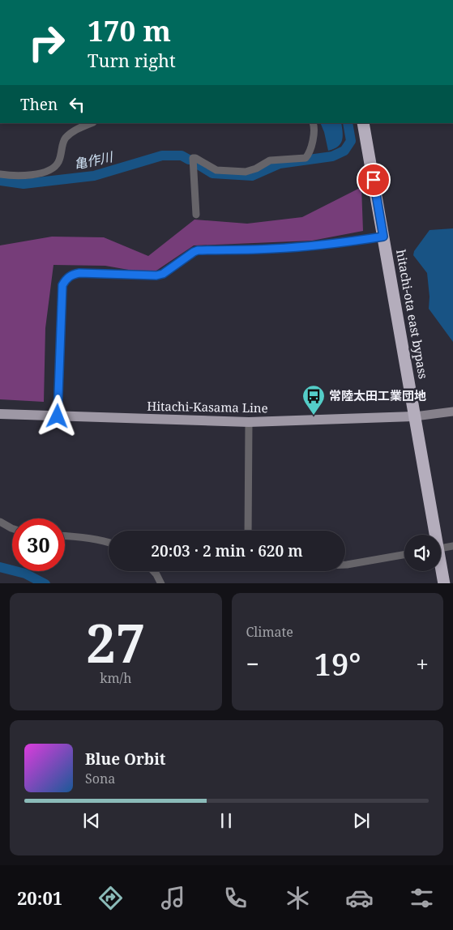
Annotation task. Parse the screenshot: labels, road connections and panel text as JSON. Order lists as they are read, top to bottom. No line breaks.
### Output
{"streets":{"highway":["hitachi-ota east bypass"],"main road":["Hitachi-Kasama Line"]},"crossings":[["hitachi-ota east bypass","Hitachi-Kasama Line"]],"water":["亀作川"],"places":{"bus stop":["常陸太田工業団地"]},"page":{"turn":["170 m","Turn right"],"then":"Then","limit":"30","trip":"20:03 · 2 min · 620 m","tile":[["27","km/h"],"Climate"],"heat":["−","19°","+"],"song":["Blue Orbit","Sona"],"tabs":"20:01"}}
